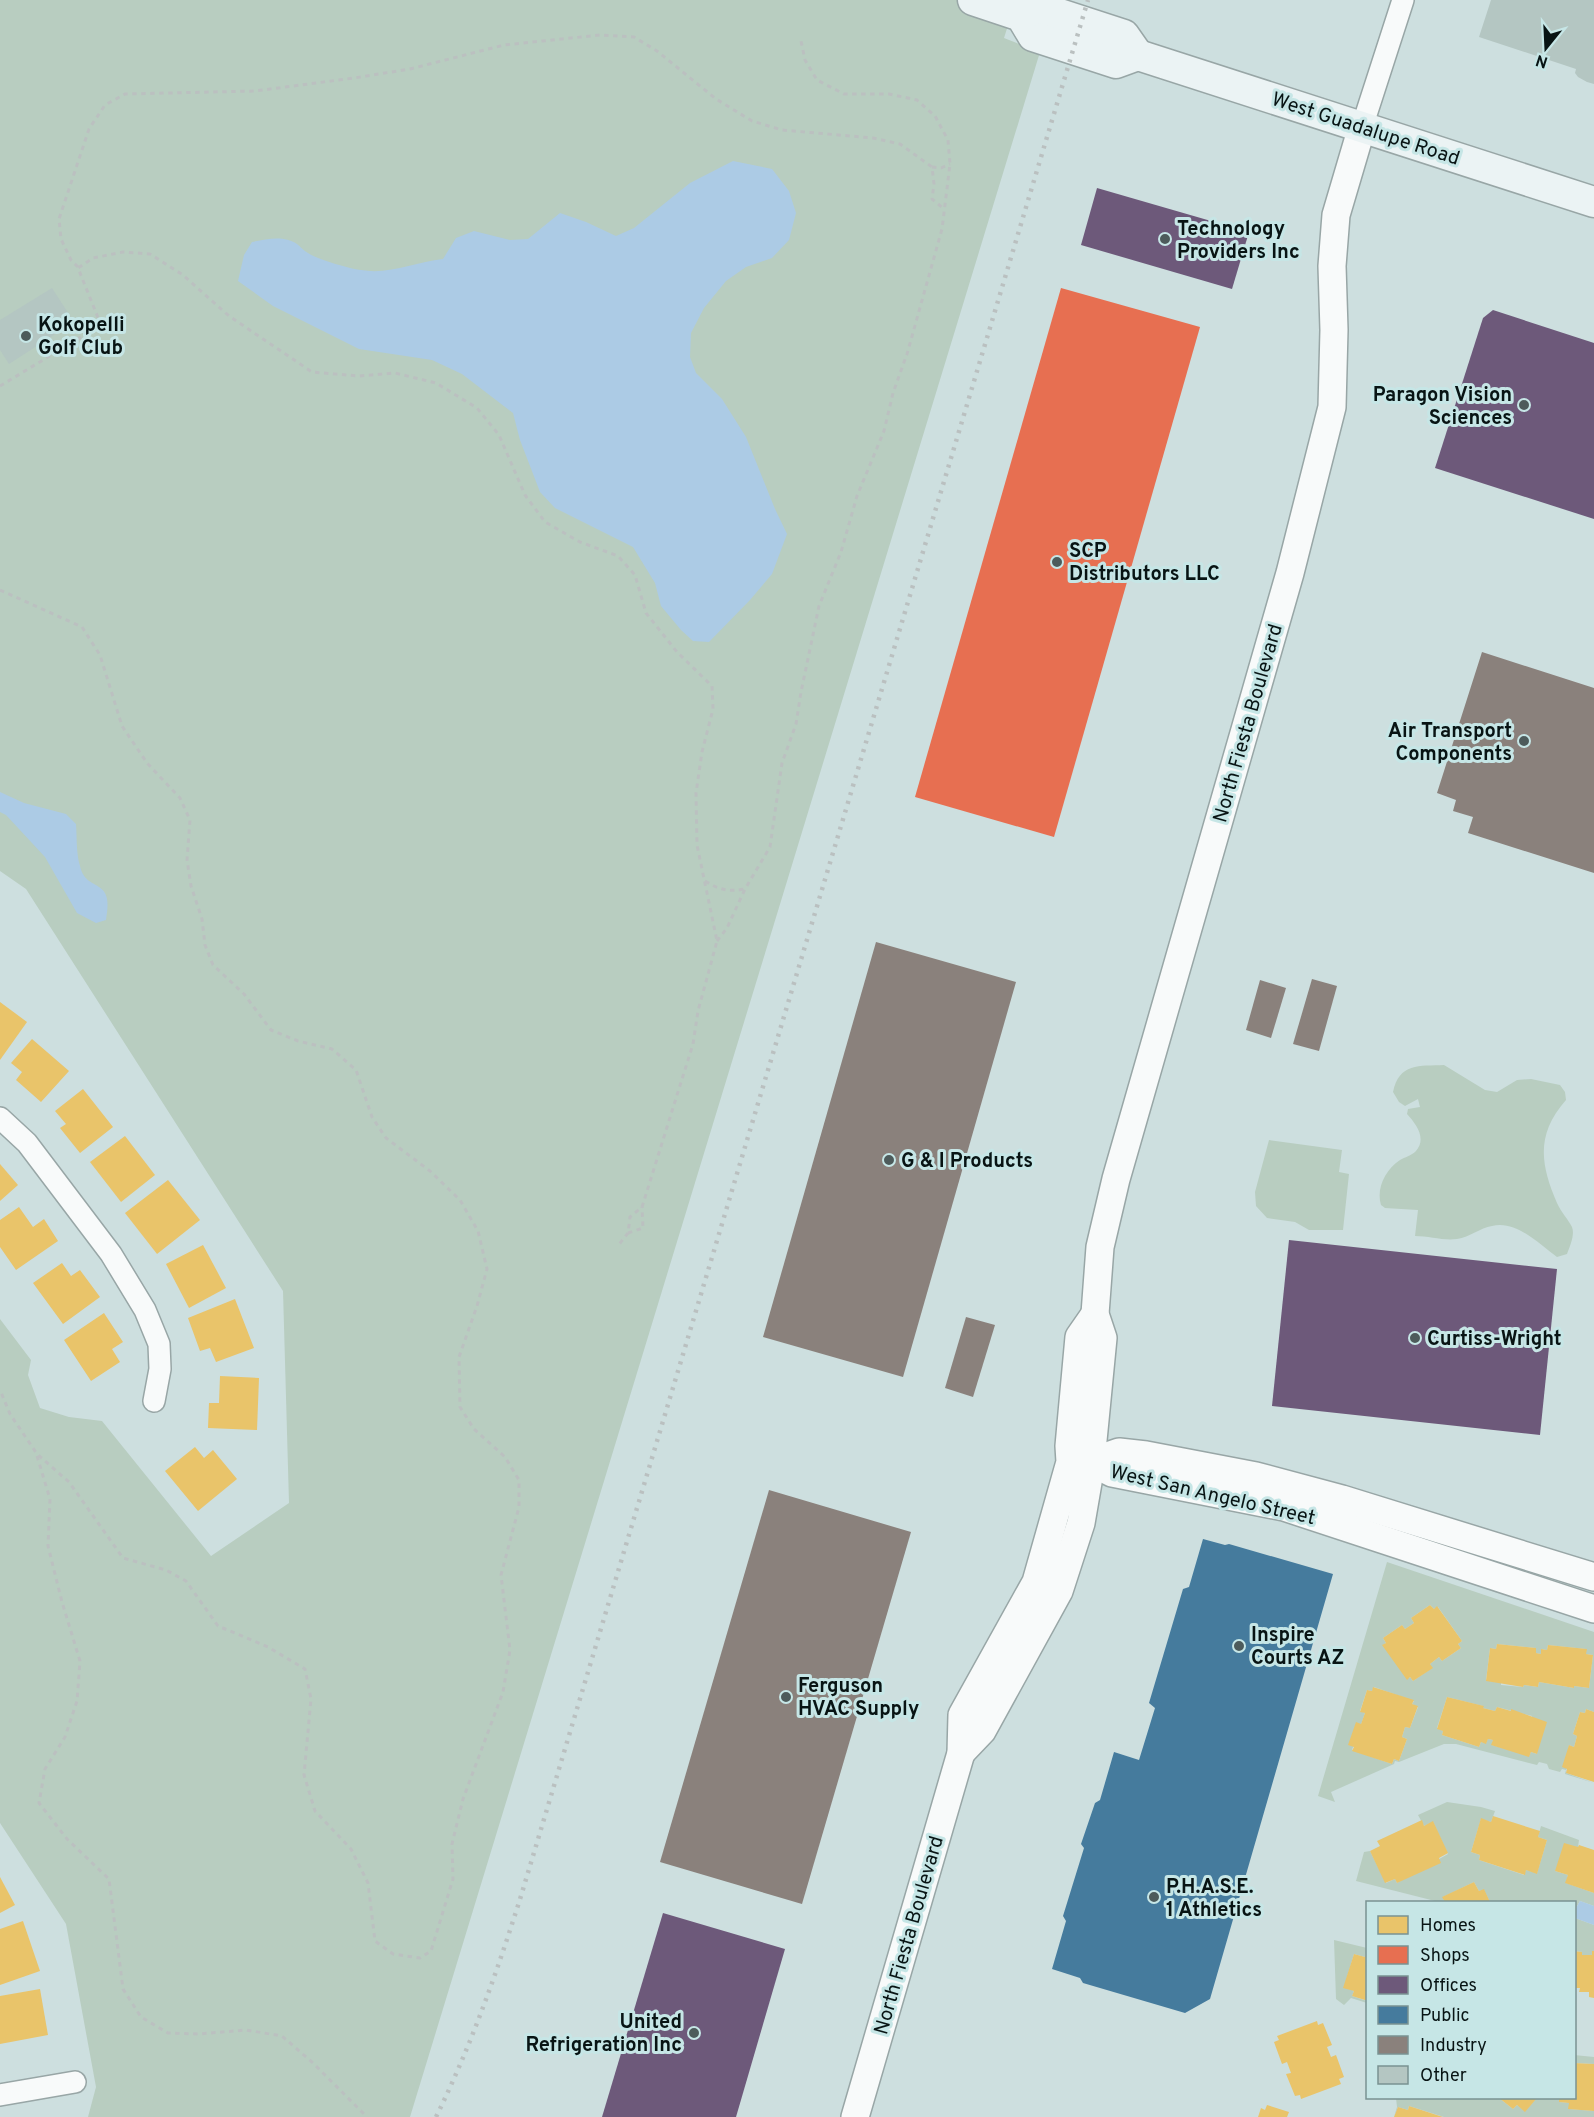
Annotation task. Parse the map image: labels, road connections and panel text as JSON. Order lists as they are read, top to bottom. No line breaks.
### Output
{"streets":{"main road":["West Guadalupe Road"],"street":["North Fiesta Boulevard","West San Angelo Street"]},"crossings":[["West Guadalupe Road","North Fiesta Boulevard"],["North Fiesta Boulevard","West San Angelo Street"]],"places":["Technology Providers Inc","Kokopelli Golf Club","Paragon Vision Sciences","SCP Distributors LLC","Air Transport Components","G & I Products","Curtiss-Wright","Inspire Courts AZ","Ferguson HVAC Supply","P.H.A.S.E. 1 Athletics","United Refrigeration Inc"],"legend":["Homes","Shops","Offices","Public","Industry","Other"],"north":"bottom"}
